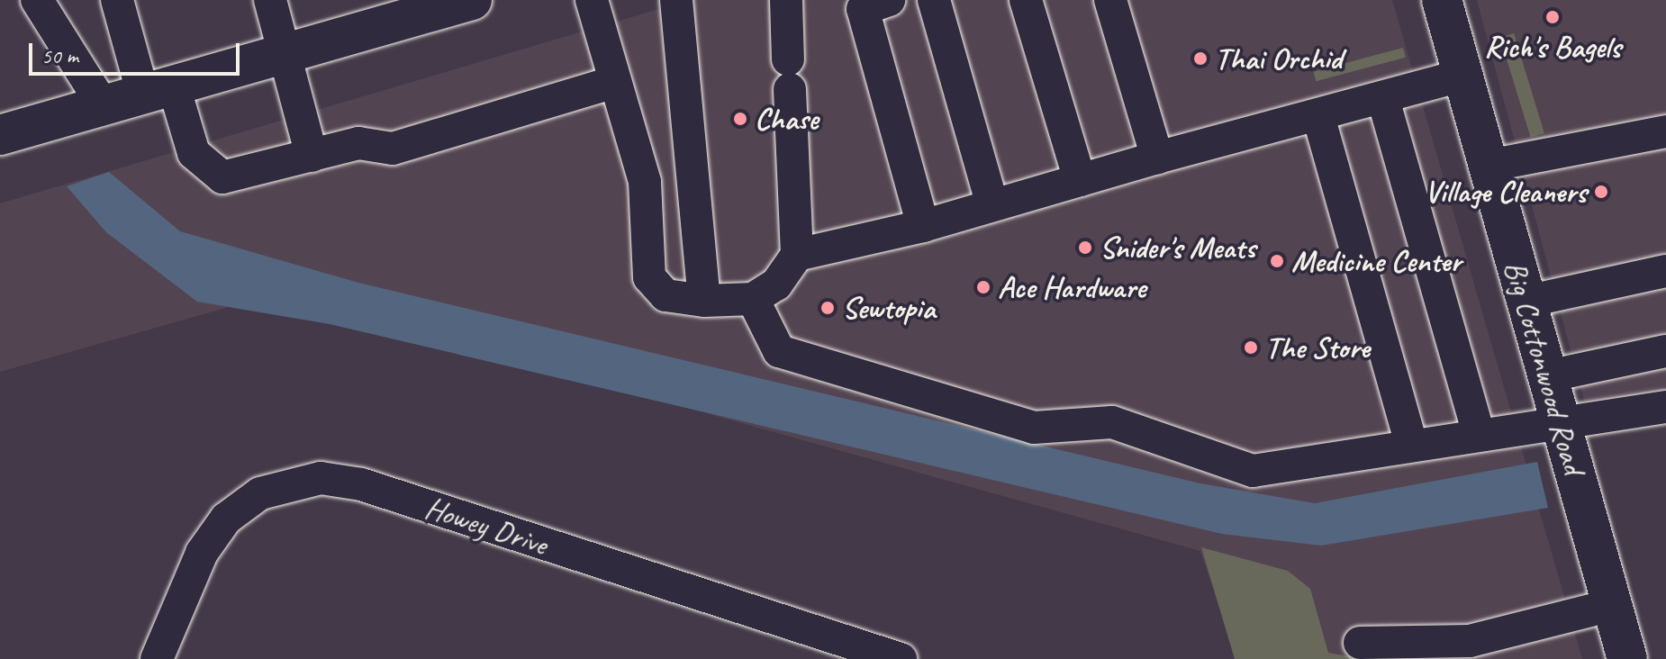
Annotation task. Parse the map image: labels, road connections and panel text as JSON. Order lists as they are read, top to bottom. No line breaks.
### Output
{"streets":{"main road":["Big Cottonwood Road"],"street":["Howey Drive"]},"places":["Rich's Bagels","Thai Orchid","Chase","Village Cleaners","Snider's Meats","Medicine Center","Ace Hardware","Sewtopia","The Store"],"scale_bar":"50 m"}
